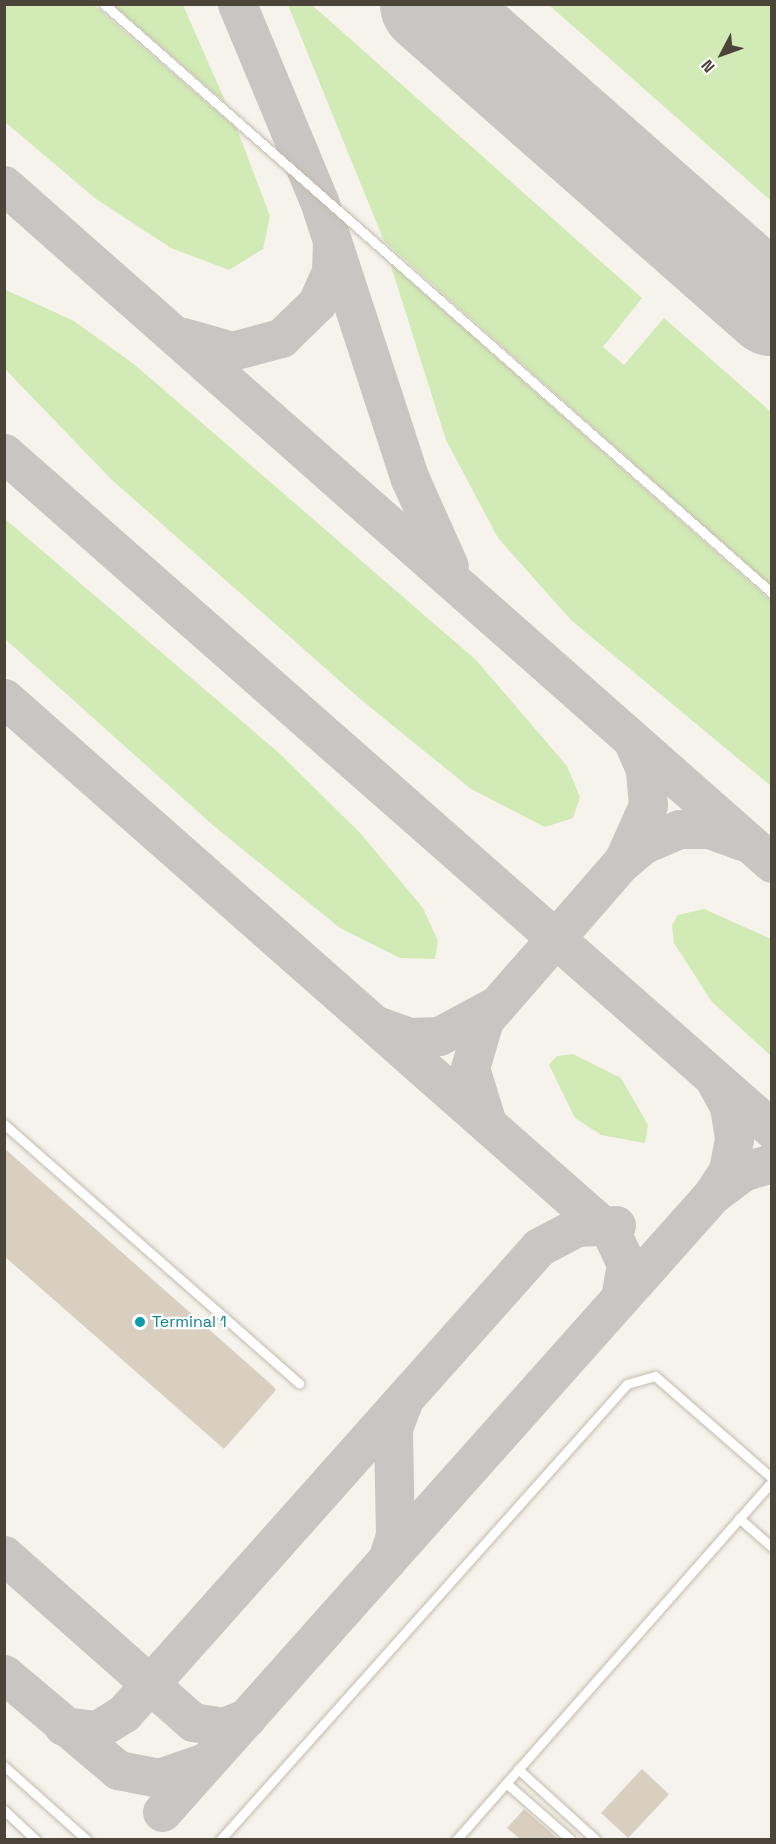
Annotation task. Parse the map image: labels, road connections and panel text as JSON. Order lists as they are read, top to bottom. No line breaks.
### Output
{"places":["Terminal 1"],"north":"bottom left"}
